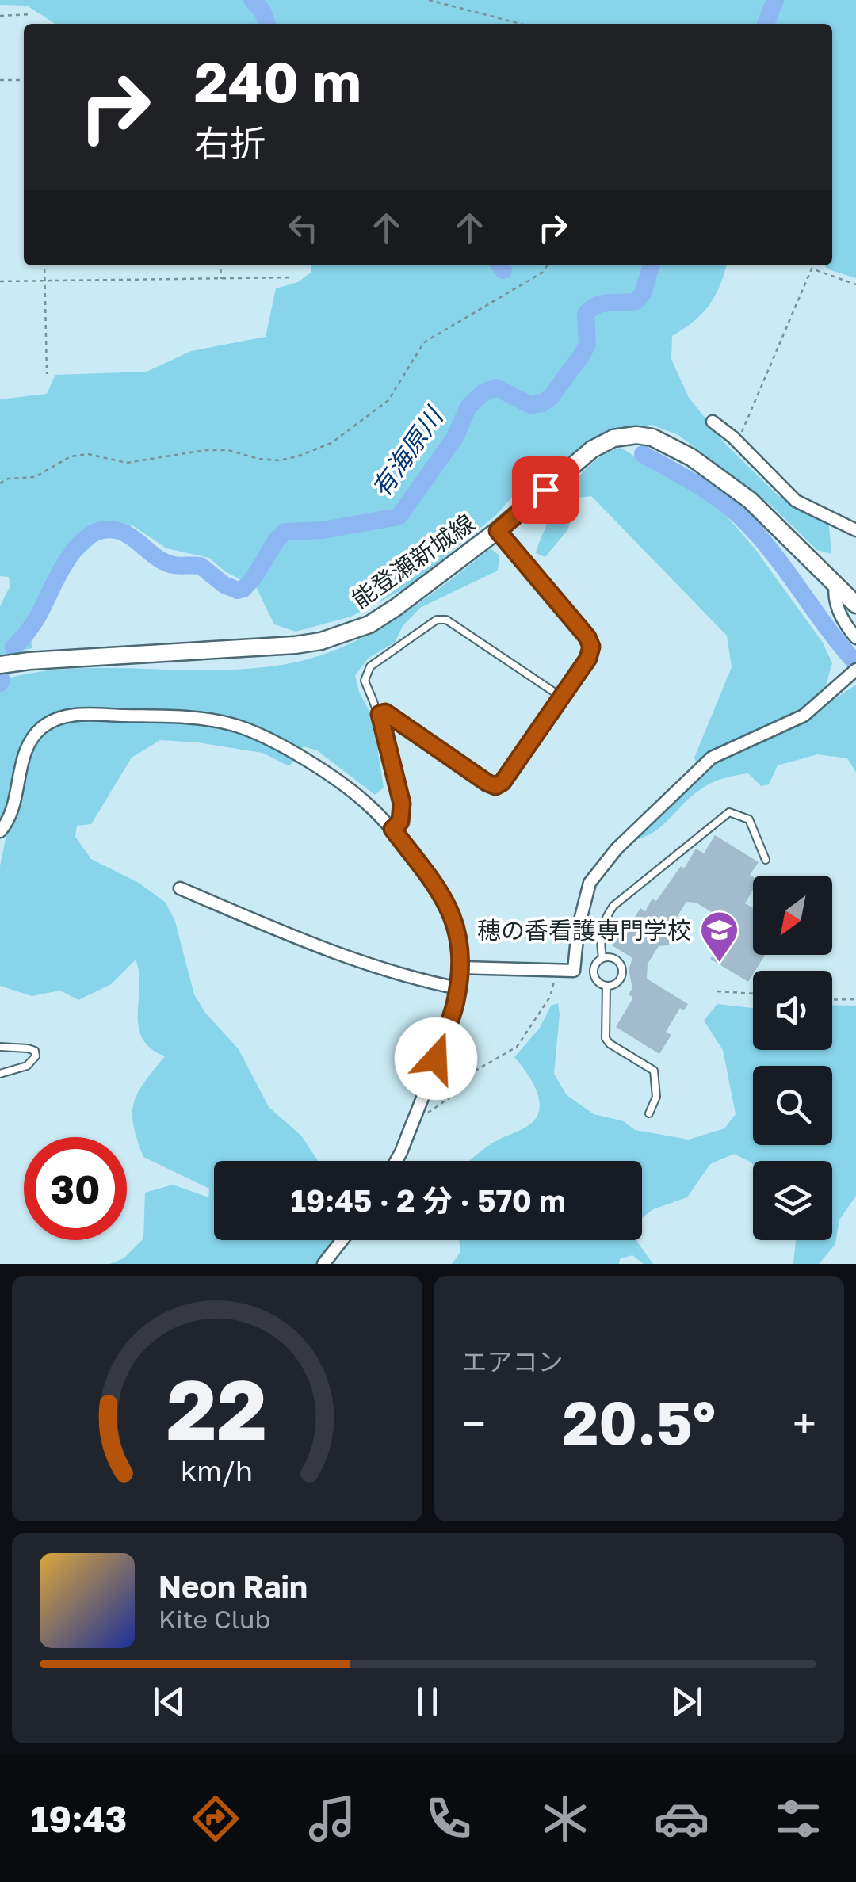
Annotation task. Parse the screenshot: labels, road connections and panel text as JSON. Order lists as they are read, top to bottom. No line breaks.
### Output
{"streets":{"main road":["能登瀬新城線"]},"water":["有海原川"],"places":{"school or university":["穂の香看護専門学校"]},"north":"bottom left","page":{"turn":["240 m","右折"],"limit":"30","trip":"19:45 · 2 分 · 570 m","tile":"エアコン","heat":["−","20.5°","+"],"song":["Neon Rain","Kite Club"],"tabs":"19:43","gauge":["22","km/h"]}}
